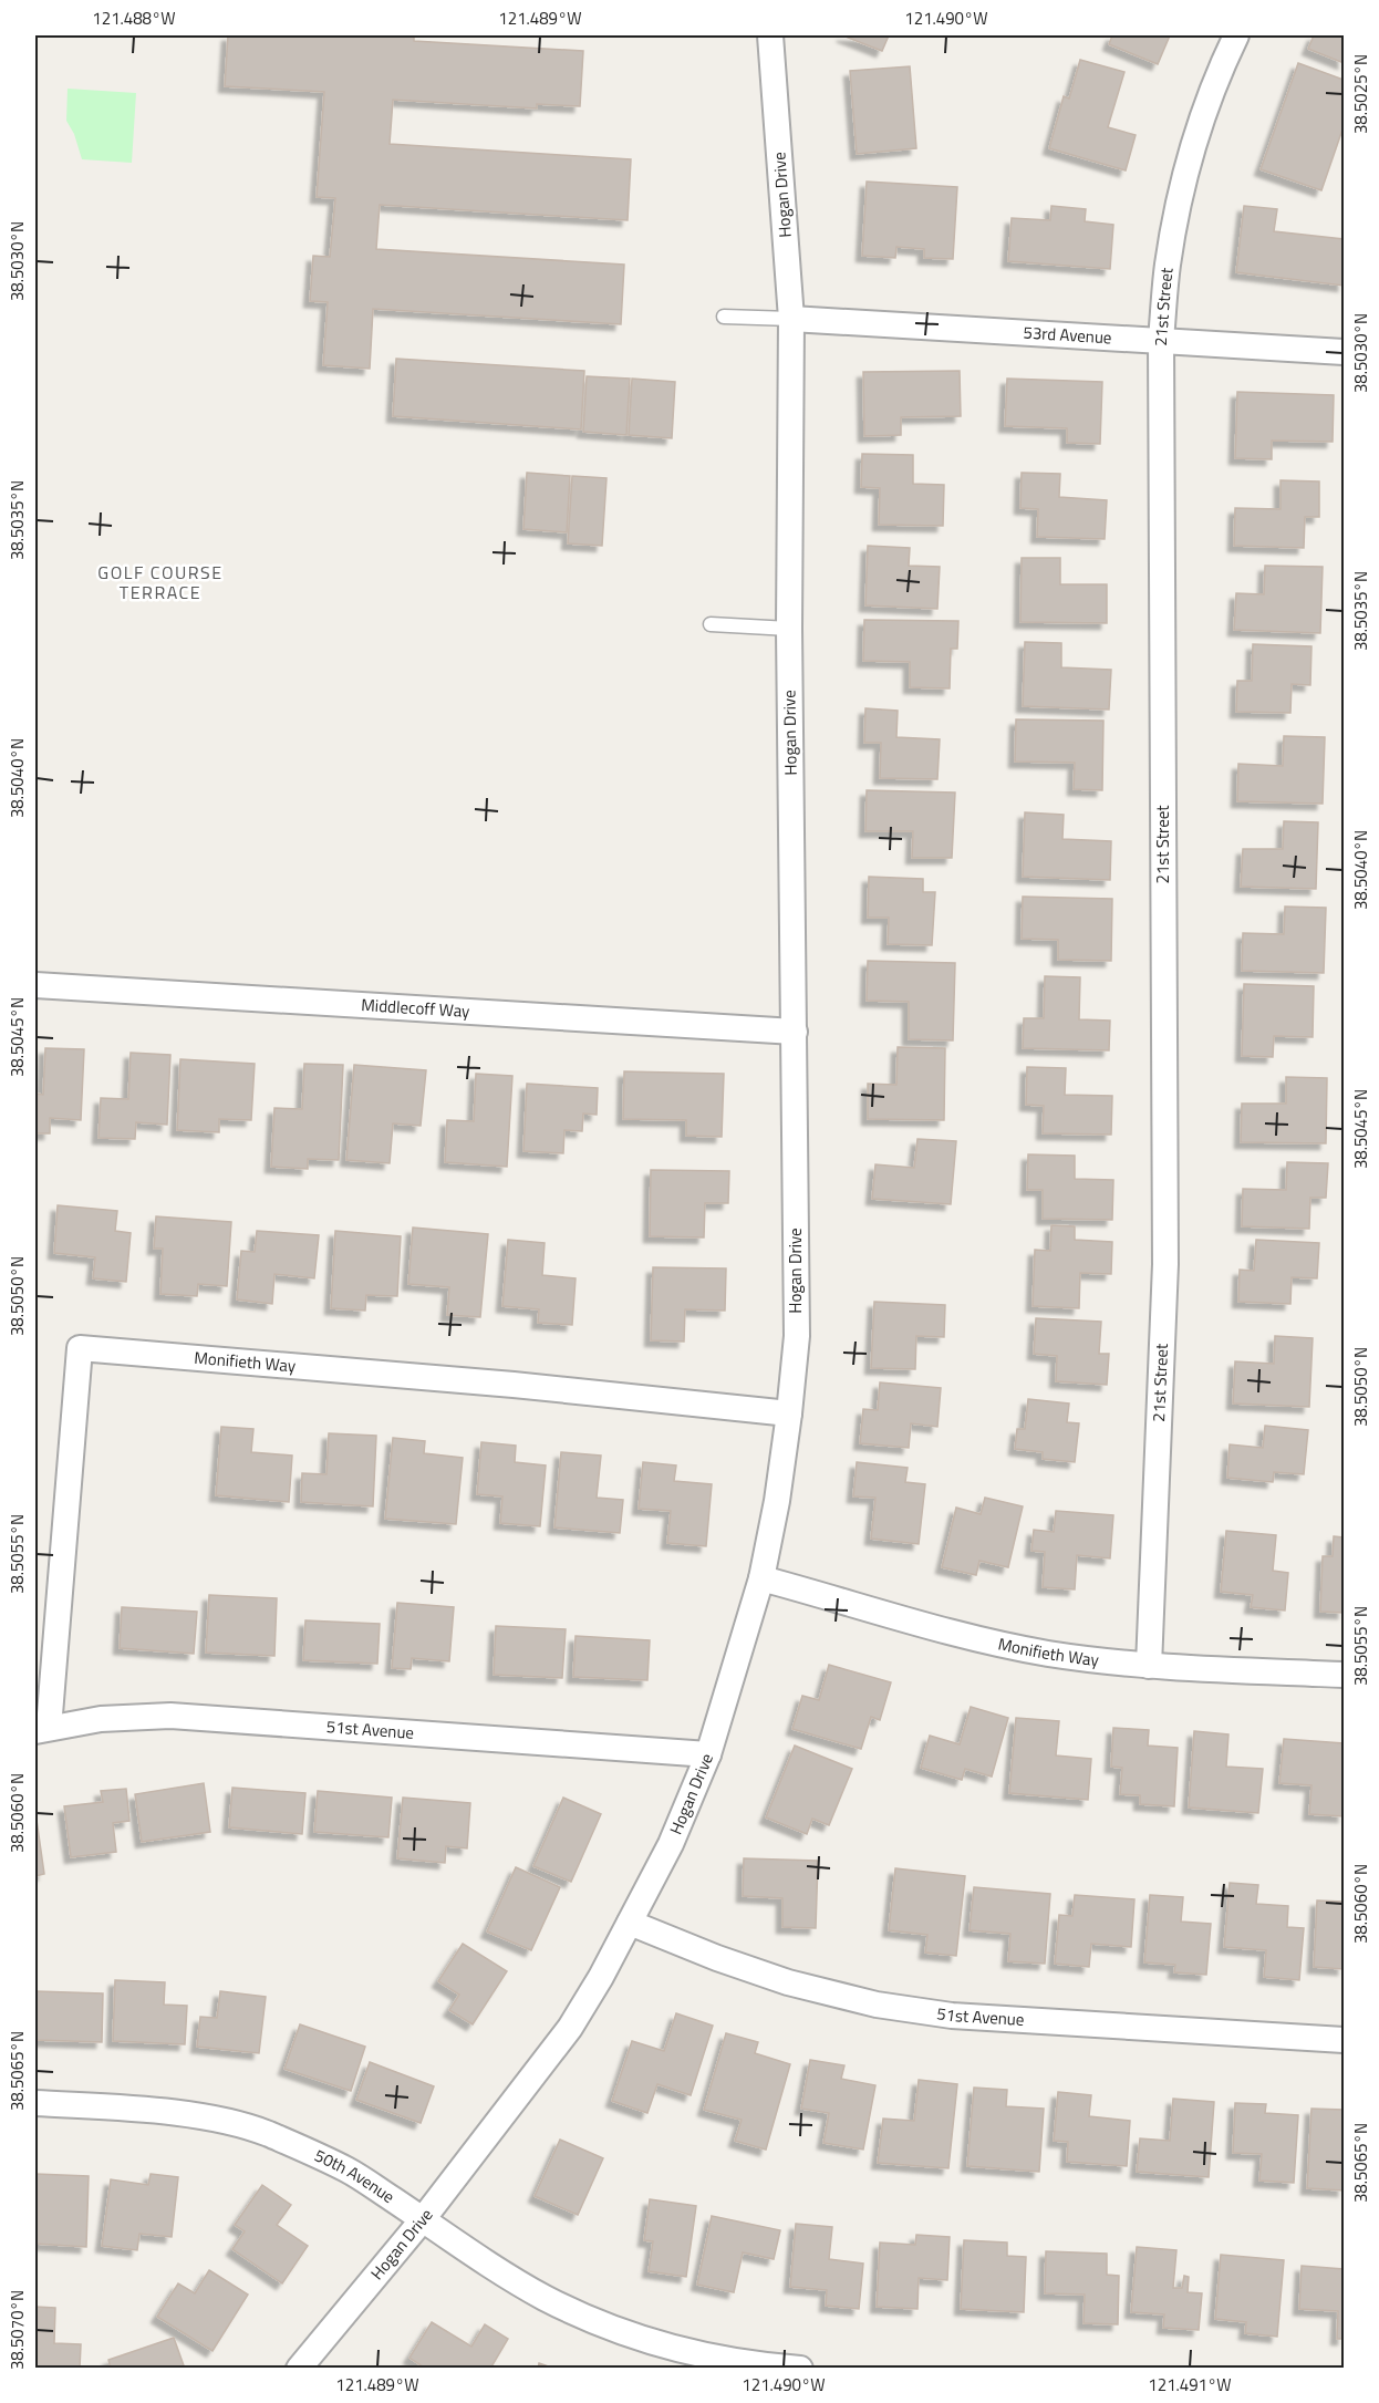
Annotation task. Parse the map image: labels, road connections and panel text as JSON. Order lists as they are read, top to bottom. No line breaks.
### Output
{"streets":{"street":["Hogan Drive","21st Street","53rd Avenue","Middlecoff Way","Monifieth Way","51st Avenue","50th Avenue"]},"crossings":[["Hogan Drive","53rd Avenue"],["Hogan Drive","Middlecoff Way"],["Hogan Drive","Monifieth Way"],["Hogan Drive","51st Avenue"],["Hogan Drive","50th Avenue"],["21st Street","53rd Avenue"],["21st Street","Monifieth Way"],["Monifieth Way","51st Avenue"]],"districts":["GOLF COURSE TERRACE"],"coordinates":["121.488°W","121.489°W","121.490°W","38.5025°N","38.5030°N","38.5035°N","38.5040°N","38.5045°N","38.5050°N","38.5055°N","38.5060°N","38.5065°N","38.5070°N","121.491°W"]}
